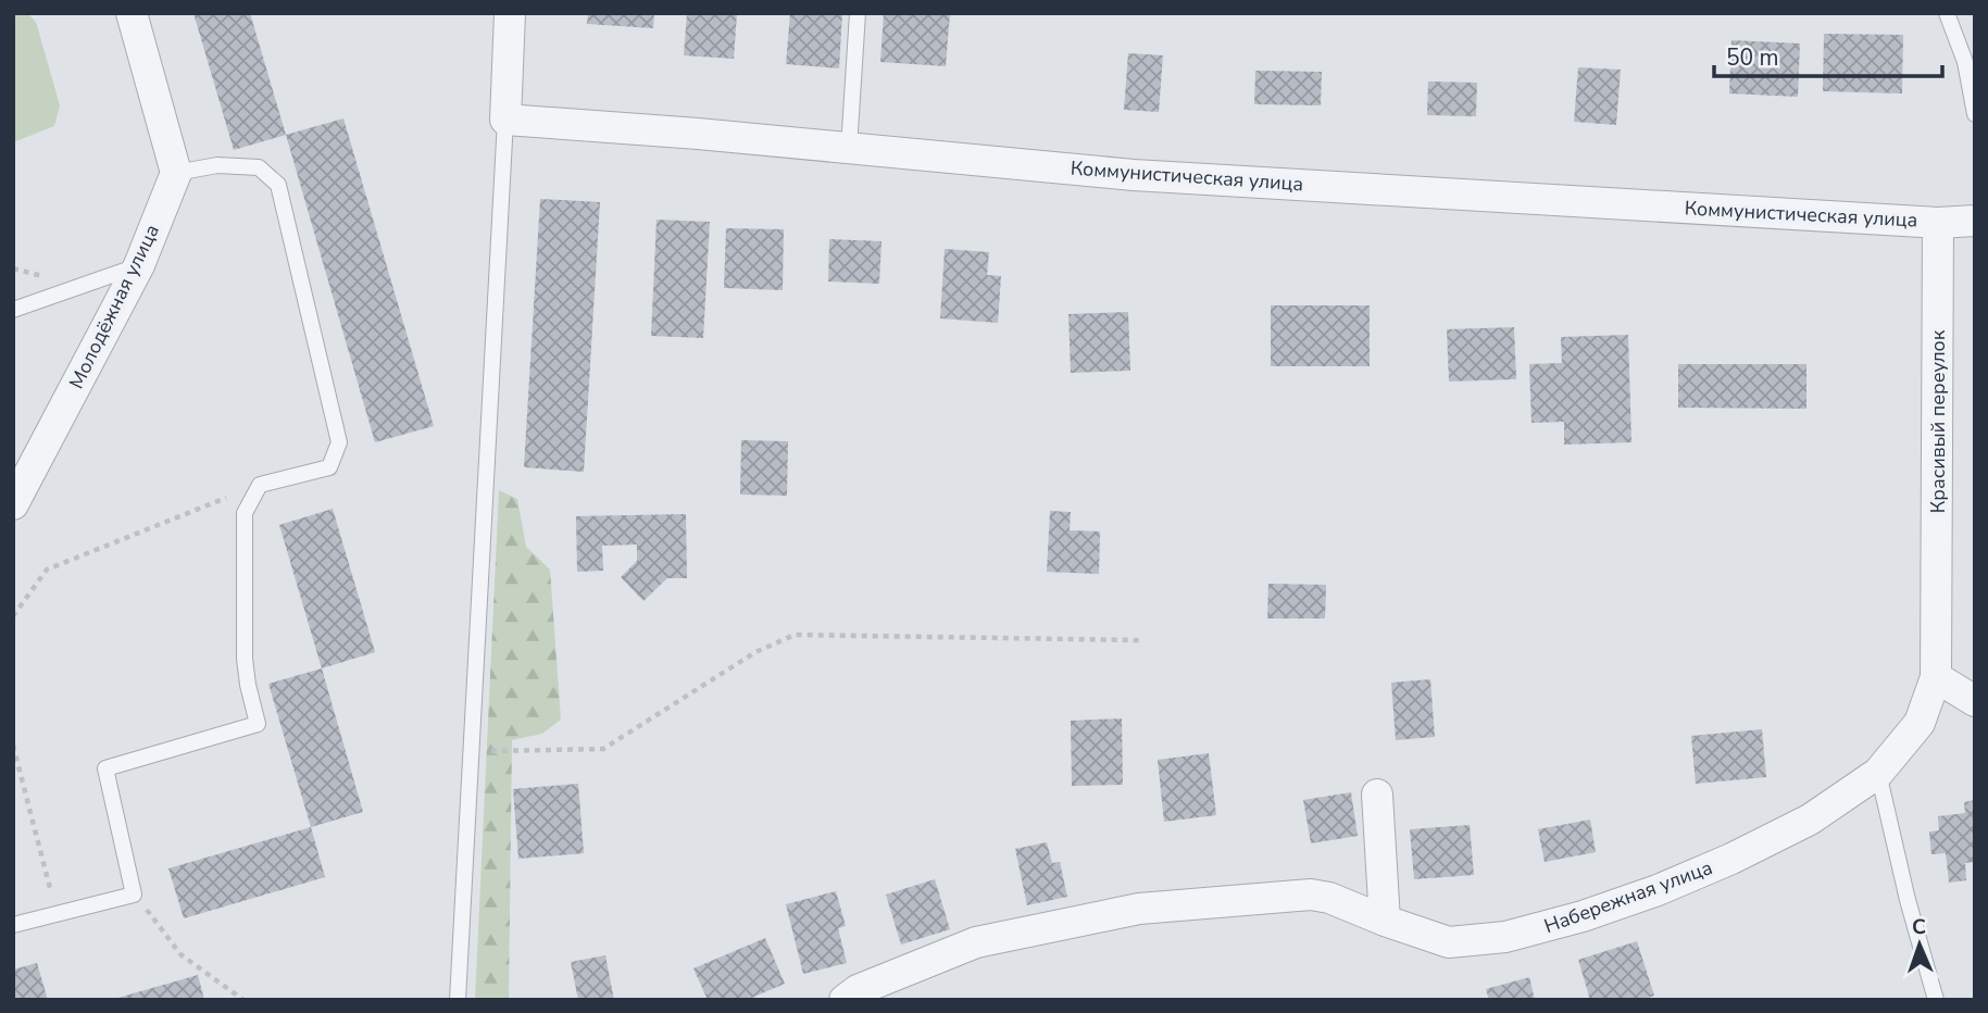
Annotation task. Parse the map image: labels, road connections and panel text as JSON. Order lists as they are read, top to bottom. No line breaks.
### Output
{"streets":{"street":["Коммунистическая улица","Молодёжная улица","Красивый переулок","Набережная улица"]},"crossings":[["Коммунистическая улица","Красивый переулок"],["Красивый переулок","Набережная улица"]],"scale_bar":"50 m","north":"top"}
